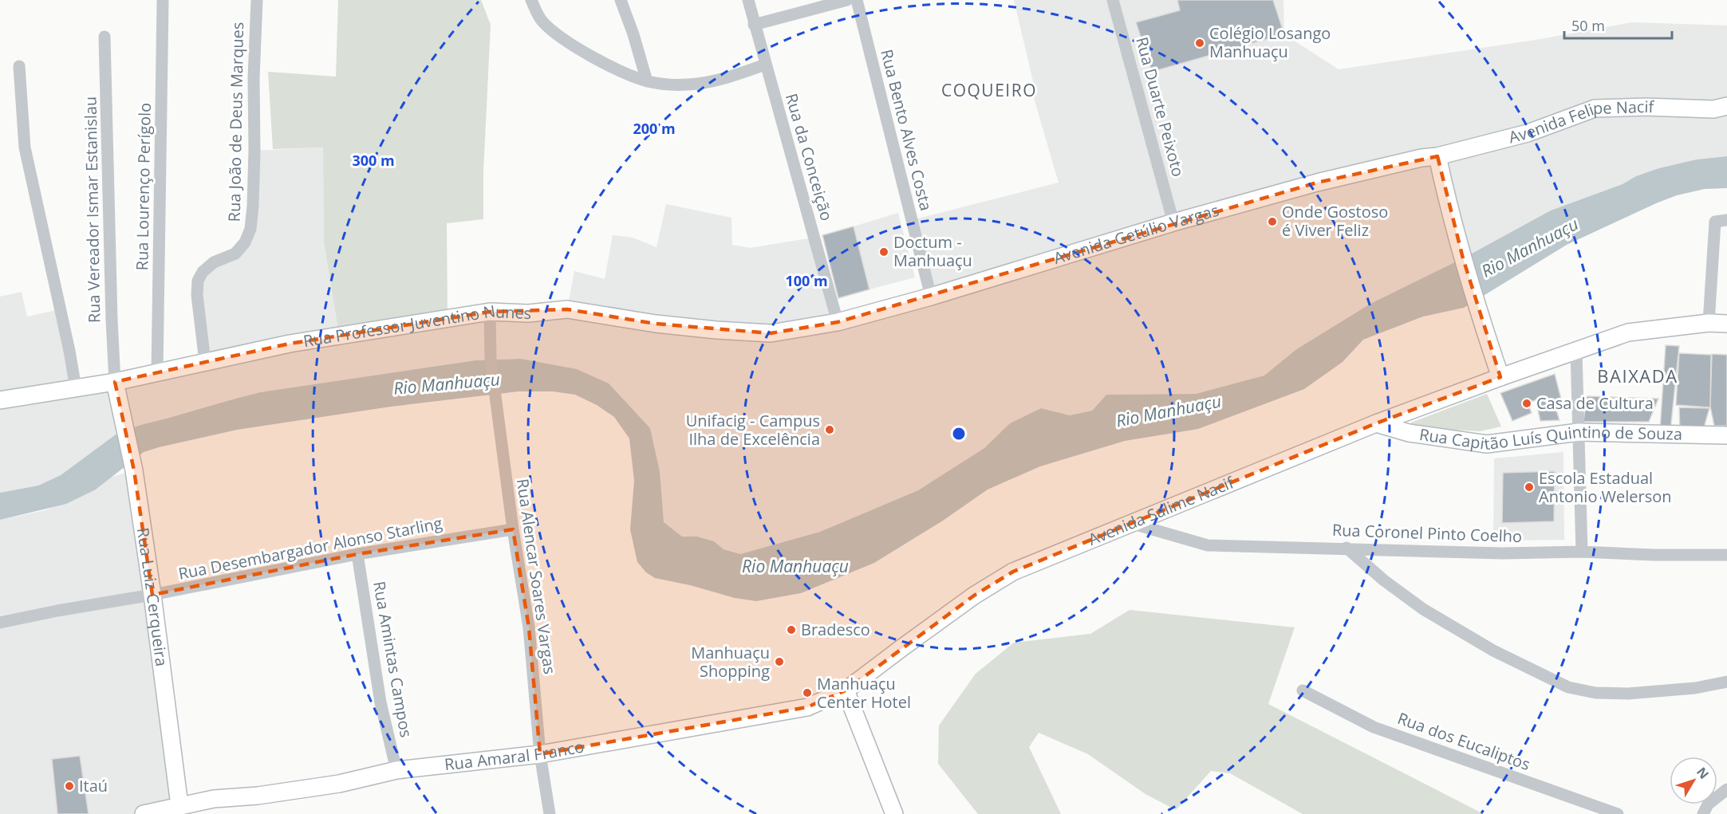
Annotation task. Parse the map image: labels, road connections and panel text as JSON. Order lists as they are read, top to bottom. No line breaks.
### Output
{"streets":{"street":["Rua Duarte Peixoto","Rua João de Deus Marques","Avenida Felipe Nacif","Rua Bento Alves Costa","Rua da Conceição","Rua Lourenço Perígolo","Rua Vereador Ismar Estanislau","Avenida Getúlio Vargas","Rua Professor Juventino Nunes","Rua Capitão Luís Quintino de Souza","Avenida Salime Nacif","Rua Coronel Pinto Coelho","Rua Desembargador Alonso Starling","Rua Alencar Soares Vargas","Rua Luiz Cerqueira","Rua Amintas Campos","Rua dos Eucaliptos","Rua Amaral Franco"]},"crossings":[["Rua Duarte Peixoto","Avenida Getúlio Vargas"],["Rua João de Deus Marques","Rua Professor Juventino Nunes"],["Avenida Felipe Nacif","Avenida Getúlio Vargas"],["Rua Bento Alves Costa","Avenida Getúlio Vargas"],["Rua da Conceição","Avenida Getúlio Vargas"],["Rua da Conceição","Rua Professor Juventino Nunes"],["Rua Lourenço Perígolo","Rua Professor Juventino Nunes"],["Rua Vereador Ismar Estanislau","Rua Professor Juventino Nunes"],["Rua Vereador Ismar Estanislau","Rua Luiz Cerqueira"],["Avenida Getúlio Vargas","Rua Professor Juventino Nunes"],["Rua Professor Juventino Nunes","Rua Alencar Soares Vargas"],["Rua Professor Juventino Nunes","Rua Luiz Cerqueira"],["Rua Capitão Luís Quintino de Souza","Avenida Salime Nacif"],["Avenida Salime Nacif","Rua Coronel Pinto Coelho"],["Avenida Salime Nacif","Rua Amaral Franco"],["Rua Desembargador Alonso Starling","Rua Alencar Soares Vargas"],["Rua Desembargador Alonso Starling","Rua Luiz Cerqueira"],["Rua Desembargador Alonso Starling","Rua Amintas Campos"],["Rua Alencar Soares Vargas","Rua Amaral Franco"],["Rua Luiz Cerqueira","Rua Amaral Franco"],["Rua Amintas Campos","Rua Amaral Franco"]],"districts":["COQUEIRO","BAIXADA"],"water":["Rio Manhuaçu"],"places":["Colégio Losango Manhuaçu","Onde Gostoso é Viver Feliz","Doctum - Manhuaçu","Casa de Cultura","Unifacig - Campus Ilha de Excelência","Escola Estadual Antonio Welerson","Bradesco","Manhuaçu Shopping","Manhuaçu Center Hotel","Itaú"],"scale_bar":"50 m","north":"top right","rings":["200 m","300 m","100 m"]}
